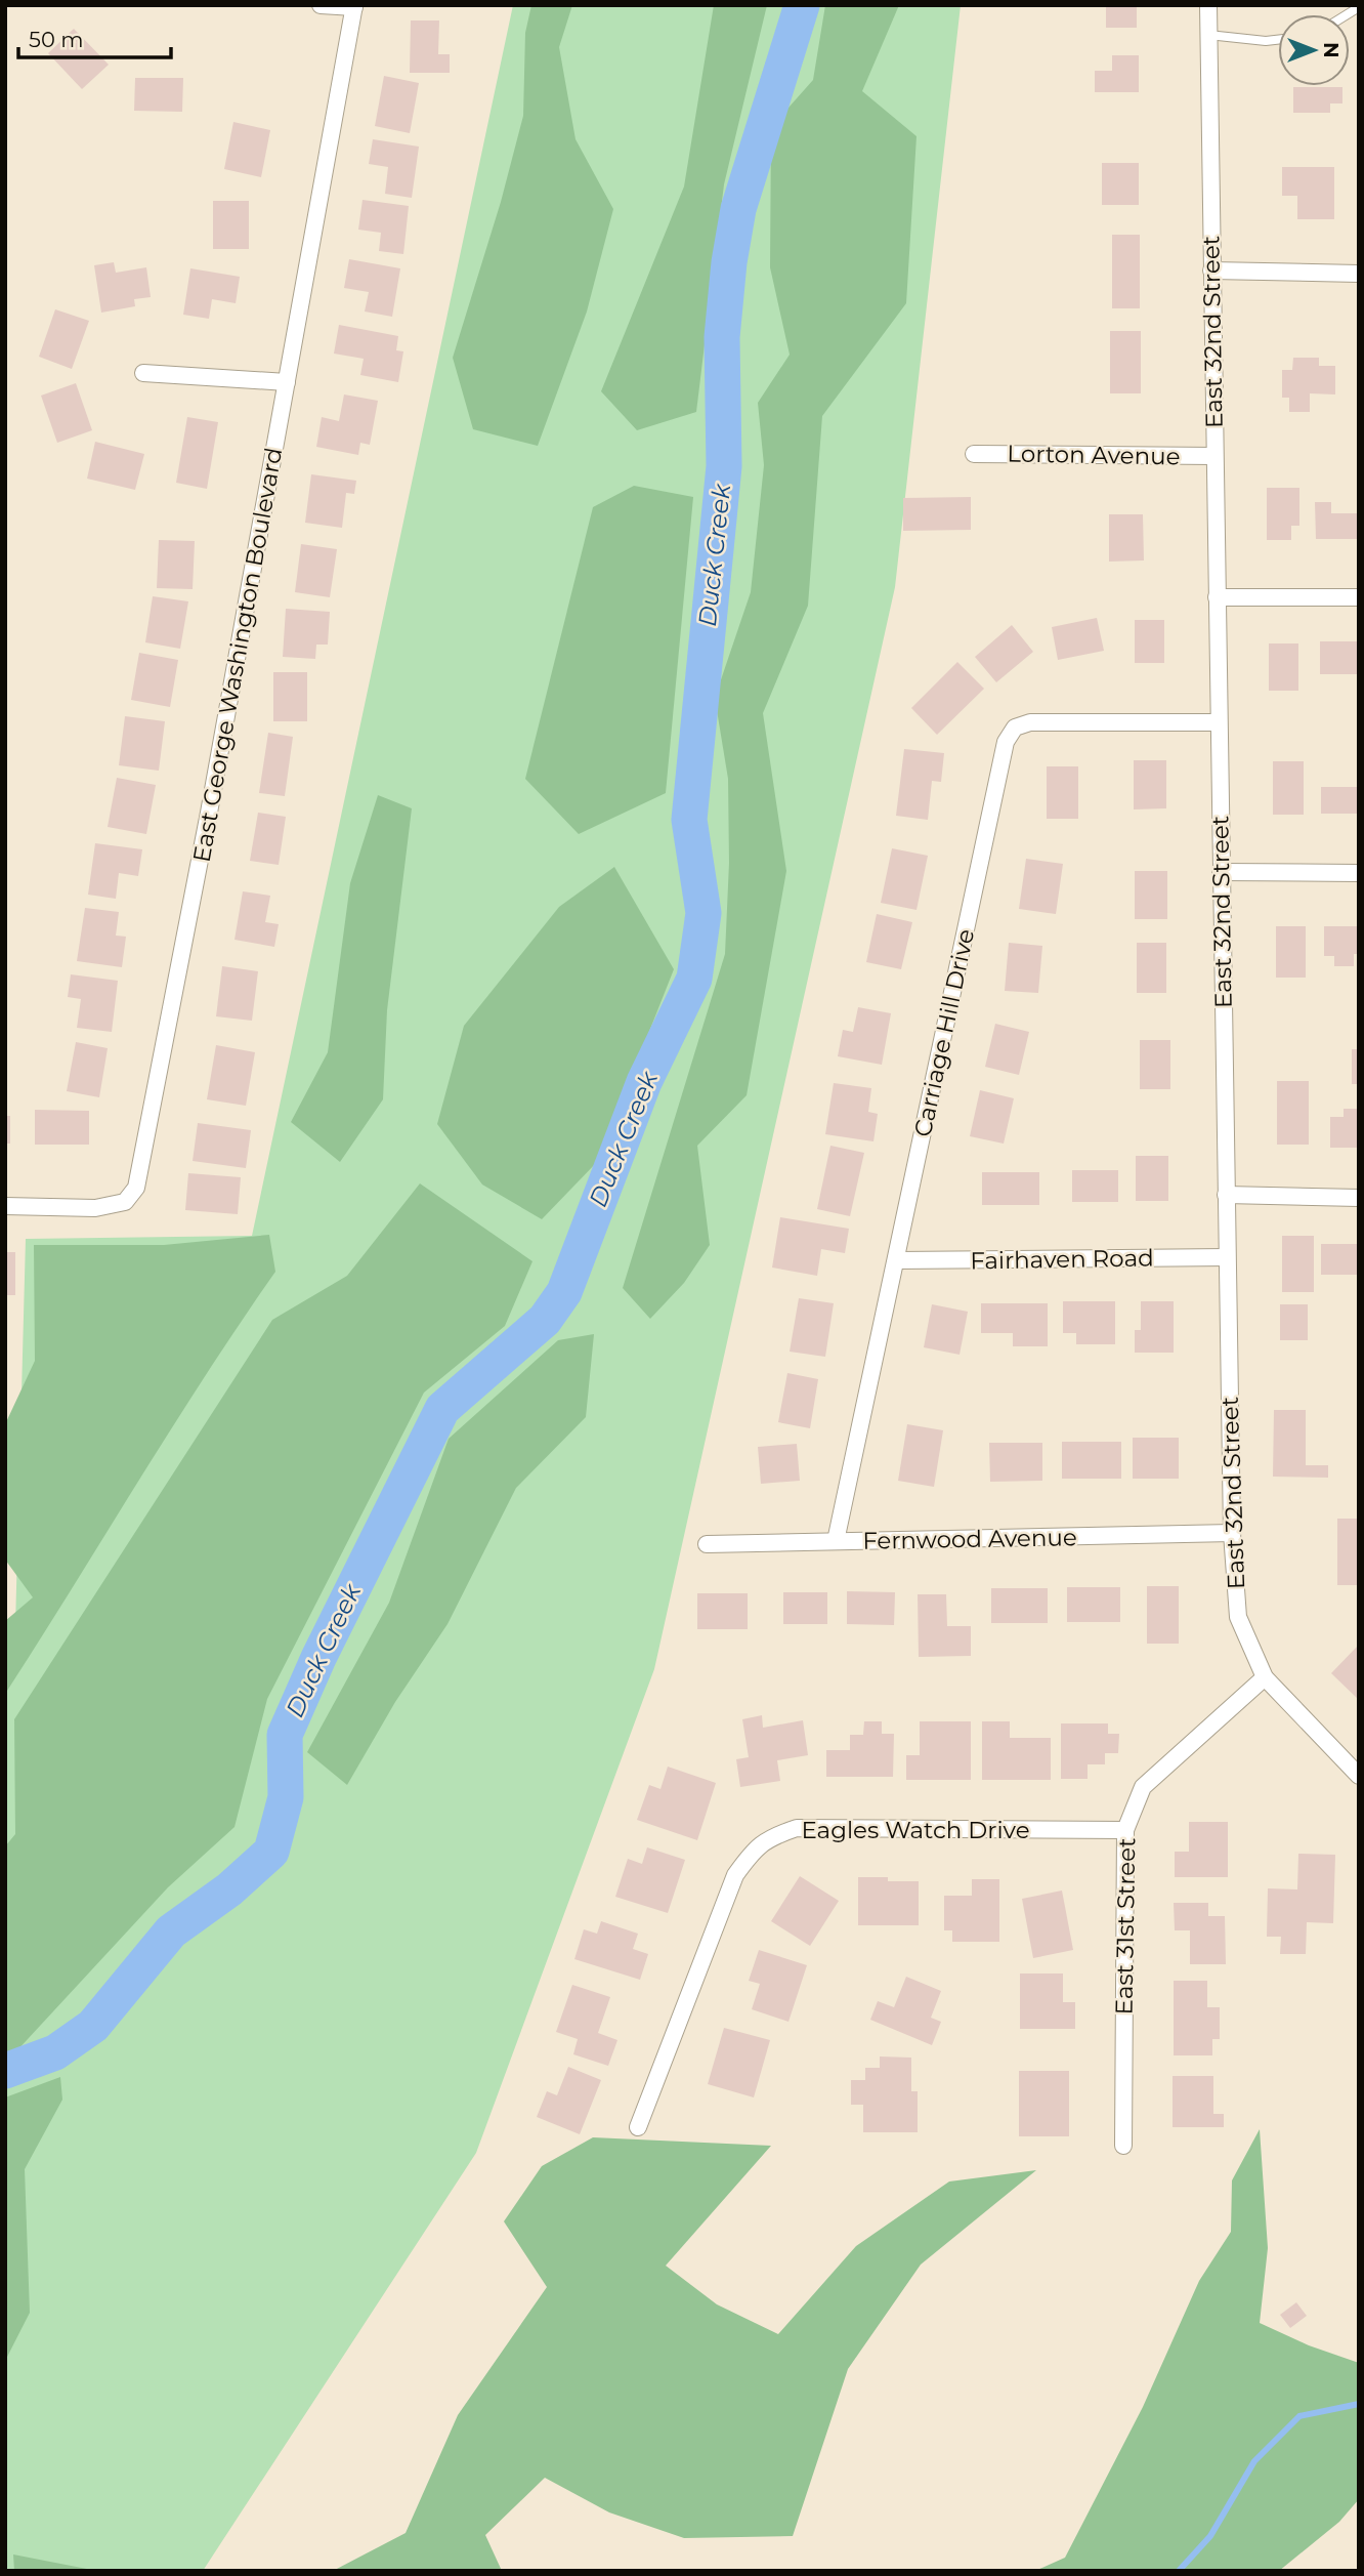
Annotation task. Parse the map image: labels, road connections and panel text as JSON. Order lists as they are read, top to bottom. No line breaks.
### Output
{"streets":{"street":["East 32nd Street","Lorton Avenue","East George Washington Boulevard","Carriage Hill Drive","Fairhaven Road","Fernwood Avenue","Eagles Watch Drive","East 31st Street"]},"crossings":[["East 32nd Street","Lorton Avenue"],["East 32nd Street","Carriage Hill Drive"],["East 32nd Street","Fairhaven Road"],["East 32nd Street","Fernwood Avenue"],["East 32nd Street","East 31st Street"],["Carriage Hill Drive","Fairhaven Road"],["Carriage Hill Drive","Fernwood Avenue"],["Eagles Watch Drive","East 31st Street"]],"water":["Duck Creek"],"scale_bar":"50 m","north":"right"}
